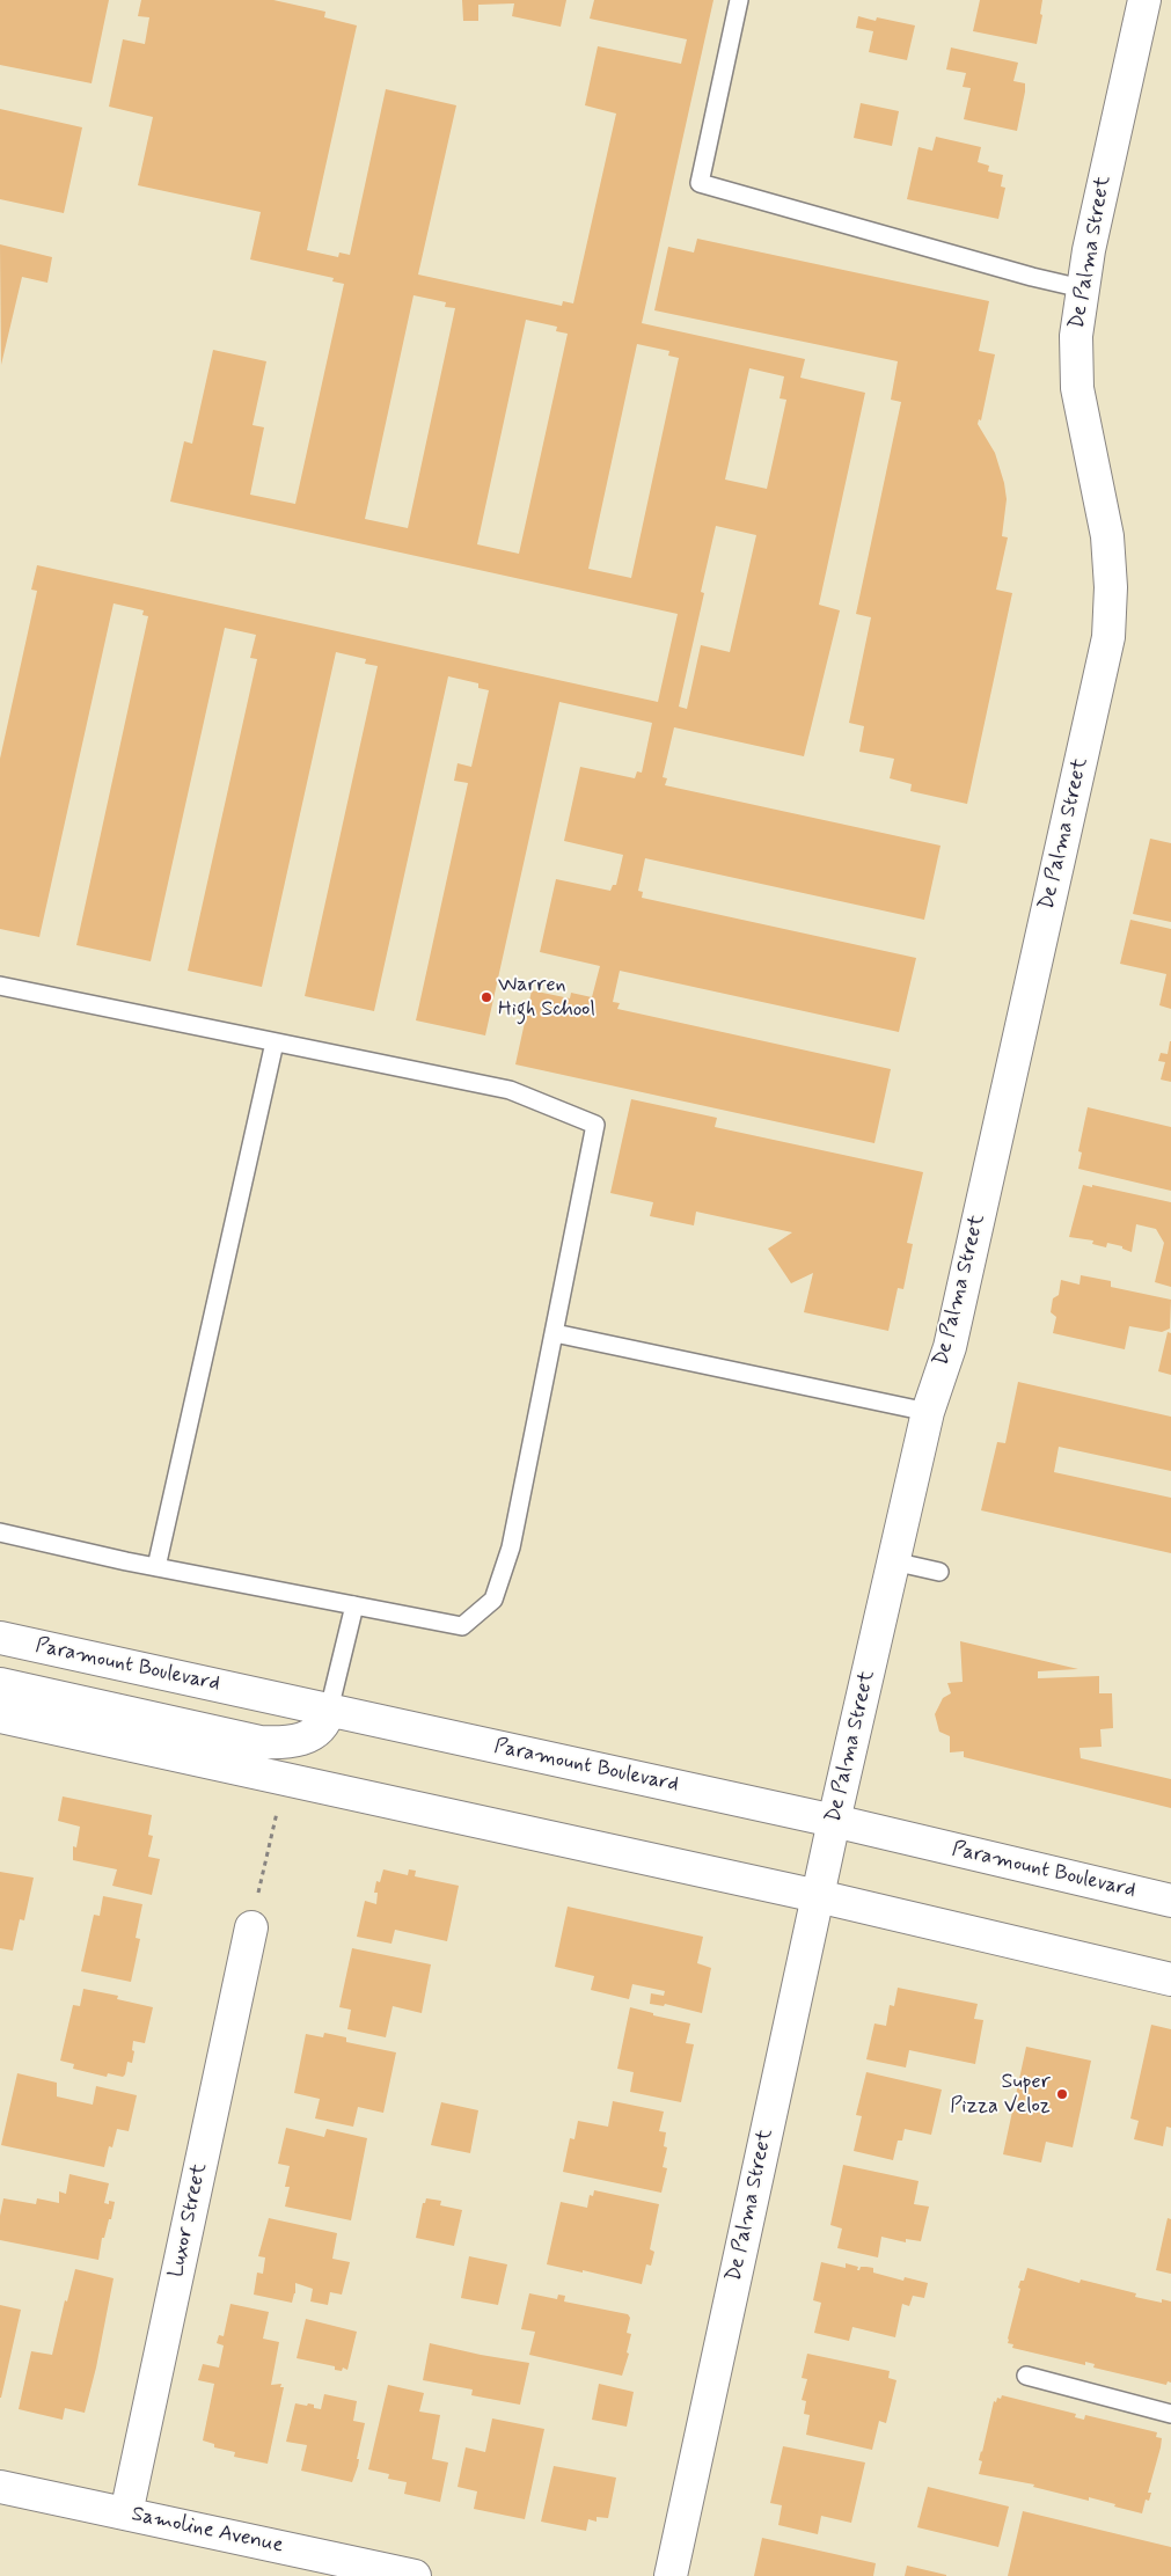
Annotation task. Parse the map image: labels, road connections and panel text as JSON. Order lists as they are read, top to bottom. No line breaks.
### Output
{"streets":{"street":["De Palma Street","Paramount Boulevard","Luxor Street","Samoline Avenue"]},"crossings":[["De Palma Street","Paramount Boulevard"],["Luxor Street","Samoline Avenue"]],"places":["Warren High School","Super Pizza Veloz"]}
